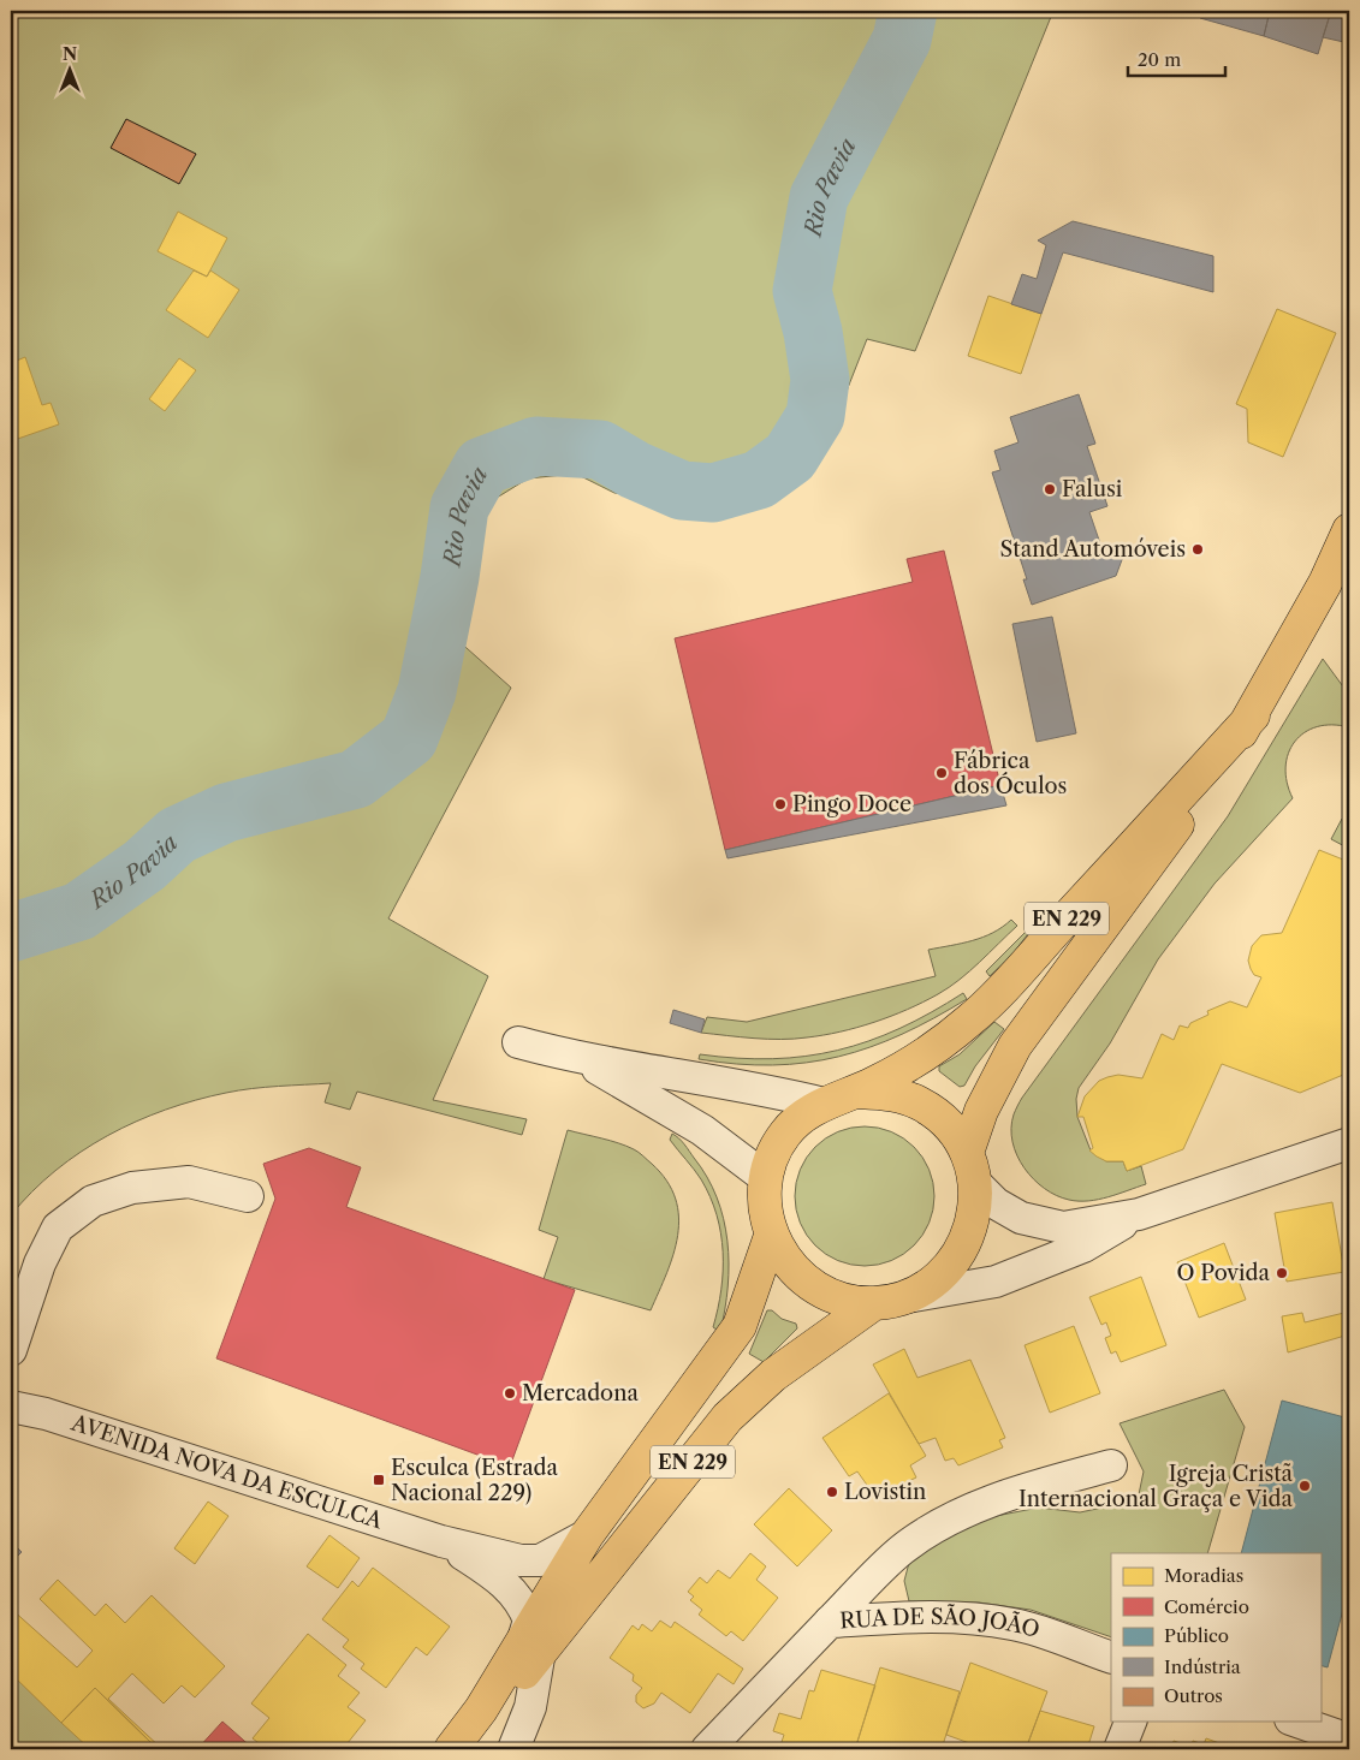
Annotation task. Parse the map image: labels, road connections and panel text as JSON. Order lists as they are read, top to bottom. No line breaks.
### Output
{"streets":{"main road":["EN 229"],"street":["AVENIDA NOVA DA ESCULCA","RUA DE SÃO JOÃO"]},"crossings":[["EN 229","AVENIDA NOVA DA ESCULCA"]],"water":["Rio Pavia"],"places":{"other":["Falusi","Stand Automóveis","Fábrica dos Óculos","Pingo Doce","O Povida","Mercadona","Igreja Cristã Internacional Graça e Vida","Lovistin"],"transit":["Esculca (Estrada Nacional 229)"]},"legend":["Moradias","Comércio","Público","Indústria","Outros"],"scale_bar":"20 m","north":"top"}
